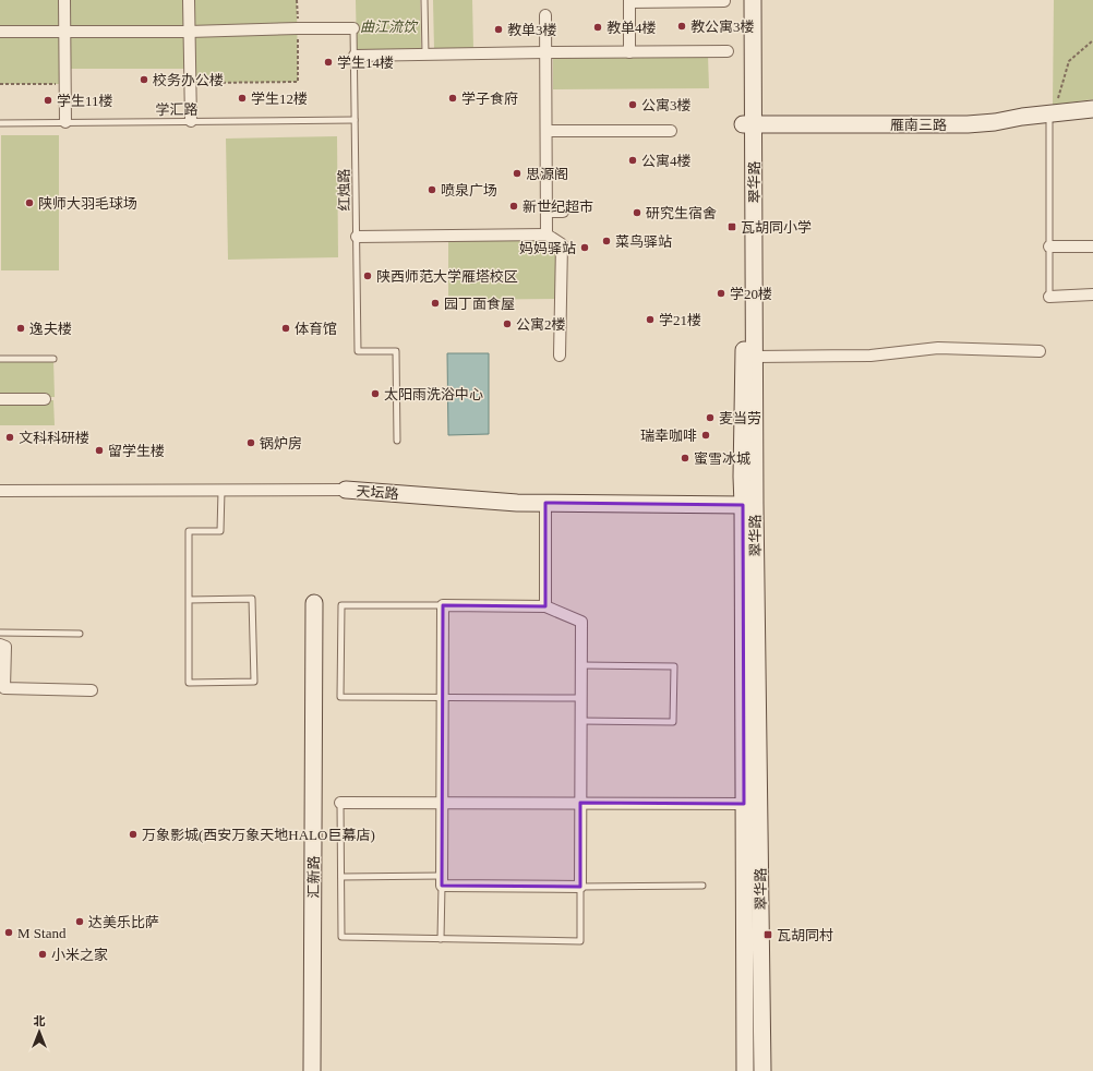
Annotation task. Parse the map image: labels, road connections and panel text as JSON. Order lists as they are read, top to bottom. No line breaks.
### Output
{"streets":{"main road":["雁南三路","翠华路","天坛路","汇新路"],"lane":["学汇路","红烛路"]},"crossings":[["学汇路","红烛路"],["雁南三路","翠华路"],["翠华路","天坛路"]],"parks":["曲江流饮"],"places":{"other":["教公寓3楼","教单4楼","教单3楼","学生14楼","校务办公楼","学生12楼","学子食府","学生11楼","公寓3楼","公寓4楼","思源阁","喷泉广场","陕师大羽毛球场","新世纪超市","研究生宿舍","菜鸟驿站","妈妈驿站","陕西师范大学雁塔校区","学20楼","园丁面食屋","学21楼","公寓2楼","逸夫楼","体育馆","太阳雨洗浴中心","麦当劳","瑞幸咖啡","文科科研楼","锅炉房","留学生楼","蜜雪冰城","万象影城(西安万象天地HALO巨幕店)","达美乐比萨","M Stand","小米之家"],"transit":["瓦胡同小学","瓦胡同村"]},"north":"top"}
